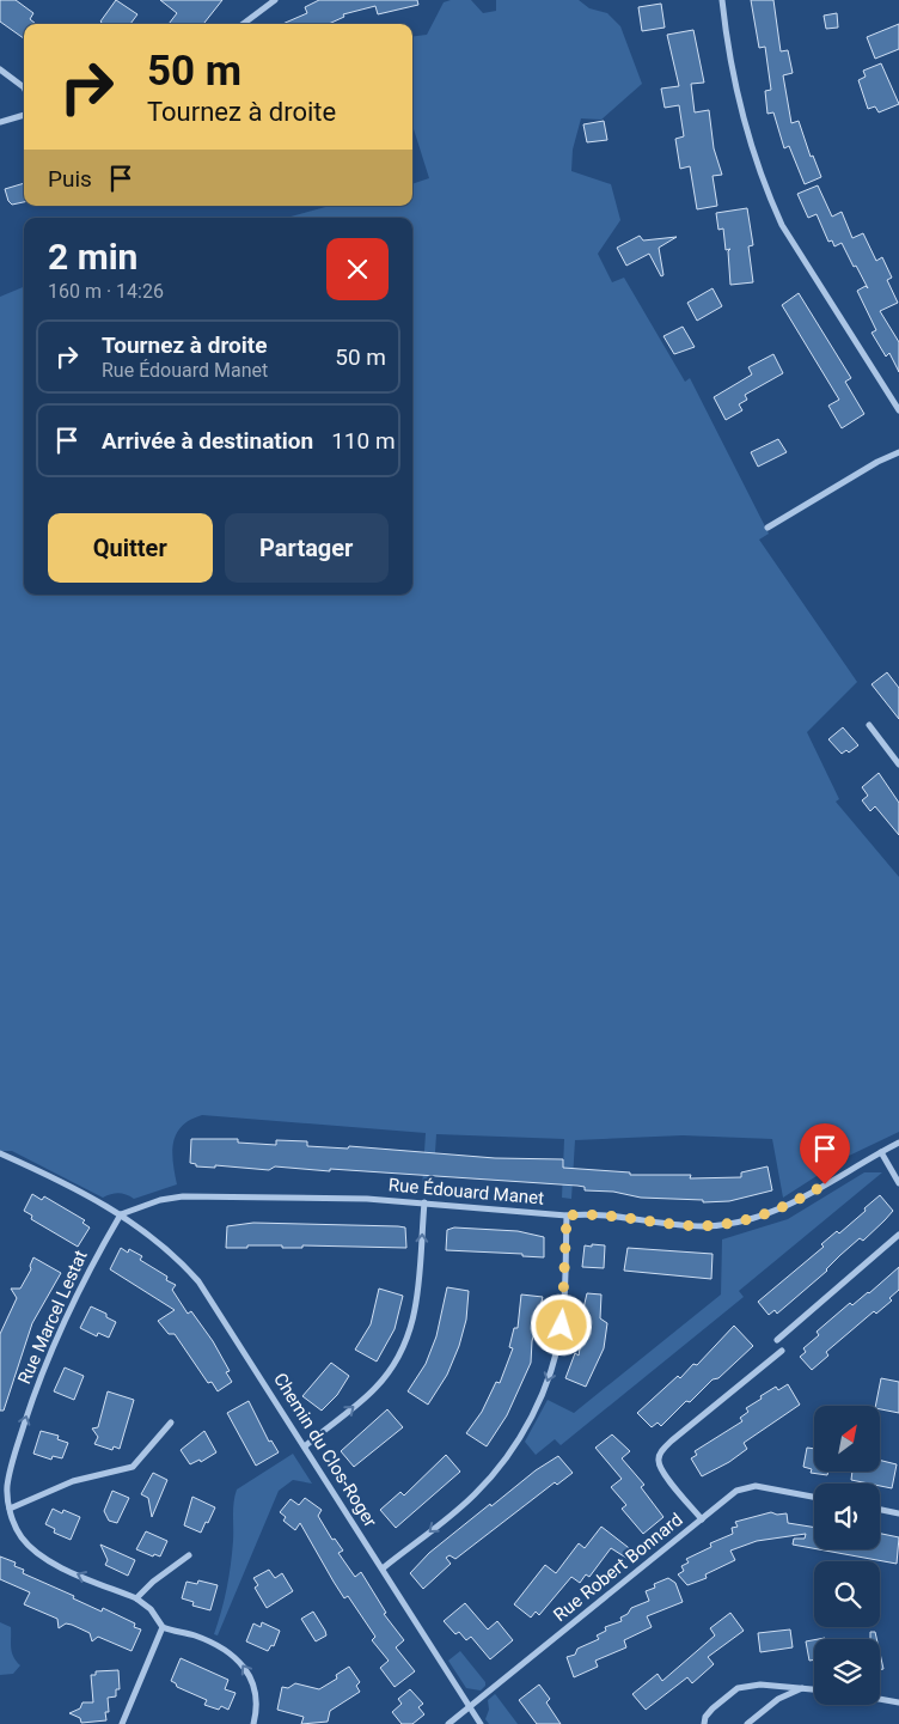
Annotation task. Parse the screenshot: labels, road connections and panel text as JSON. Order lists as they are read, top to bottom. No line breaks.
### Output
{"streets":{"street":["Rue Édouard Manet","Rue Marcel Lestat","Chemin du Clos-Roger","Rue Robert Bonnard"]},"crossings":[["Rue Édouard Manet","Rue Marcel Lestat"],["Rue Édouard Manet","Chemin du Clos-Roger"],["Rue Marcel Lestat","Chemin du Clos-Roger"],["Chemin du Clos-Roger","Rue Robert Bonnard"]],"north":"top right","page":{"turn":["50 m","Tournez à droite"],"then":"Puis","heading":["2 min","160 m · 14:26"],"list":[{"name":"Tournez à droite","note":"Rue Édouard Manet","value":"50 m"},{"name":"Arrivée à destination","value":"110 m"}],"buttons":["Quitter","Partager"]}}
